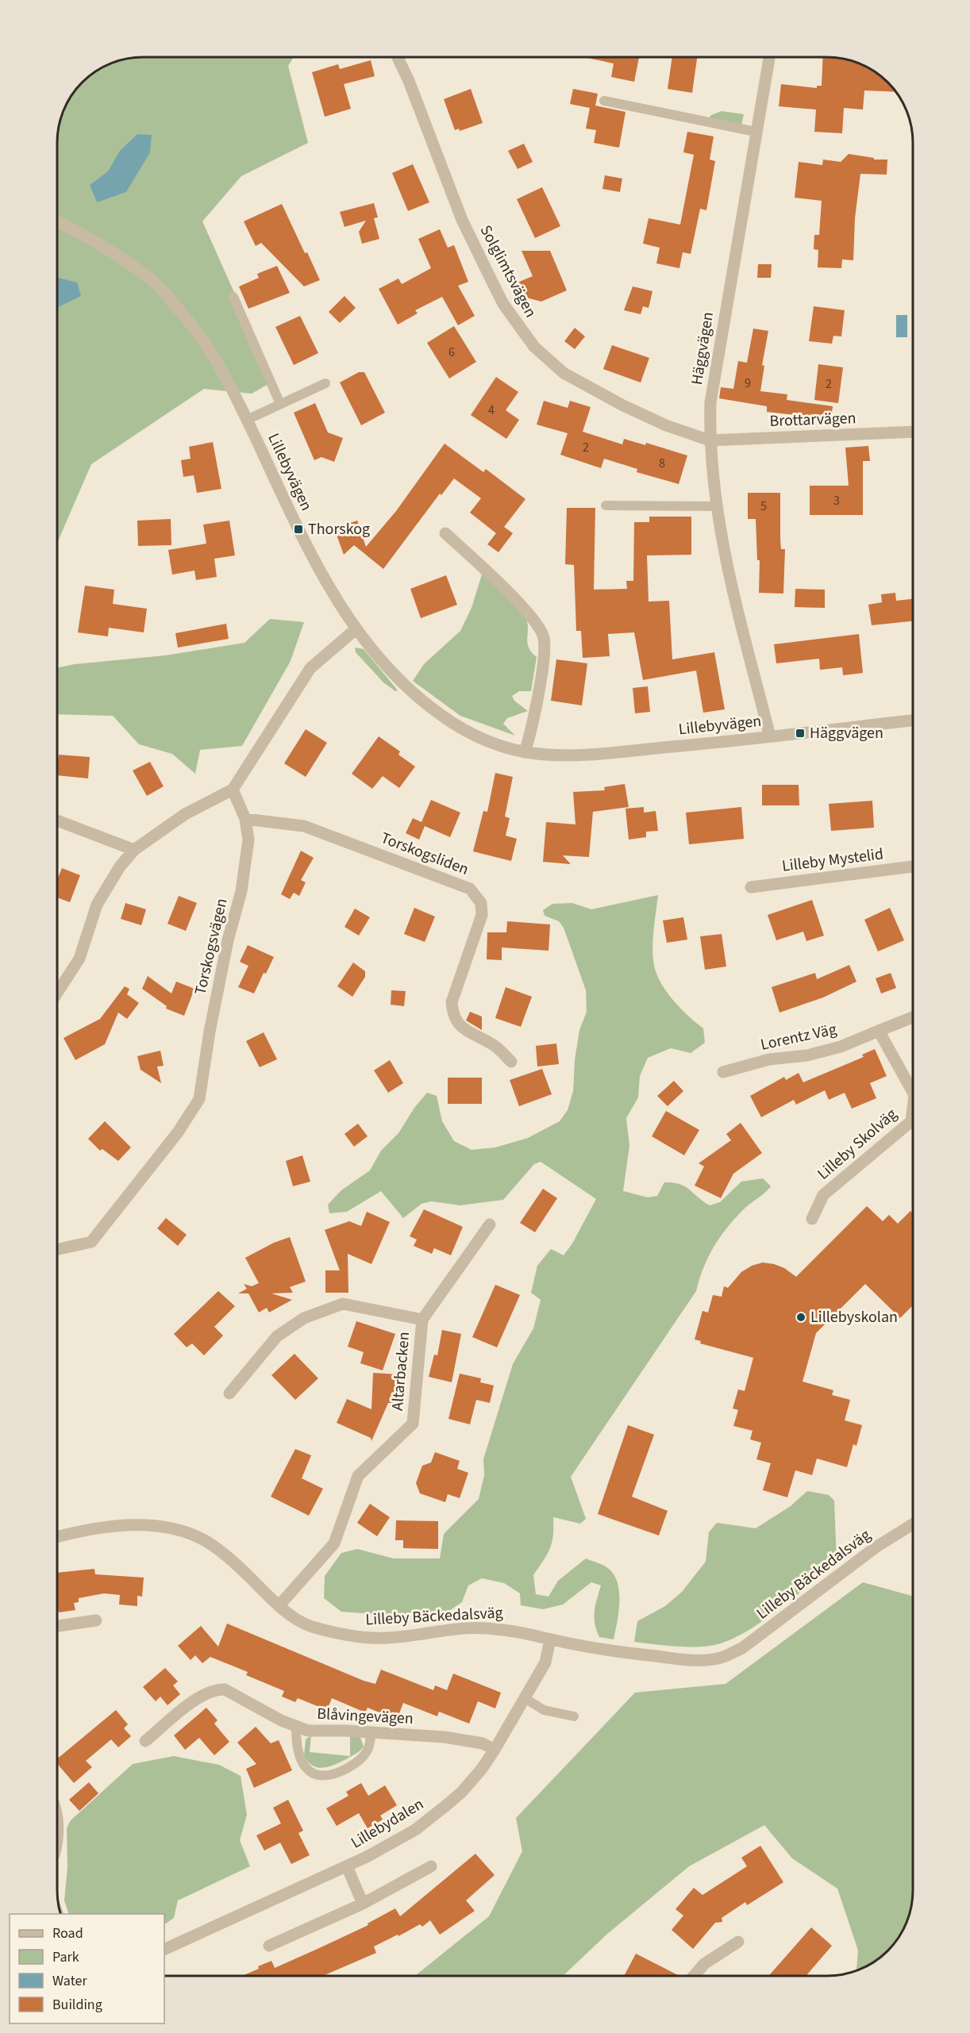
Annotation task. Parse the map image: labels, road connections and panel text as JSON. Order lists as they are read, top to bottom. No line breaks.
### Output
{"streets":{"street":["Solglimtsvägen","Häggvägen","Brottarvägen","Lillebyvägen","Torskogsliden","Lilleby Mystelid","Torskogsvägen","Lorentz Väg","Lilleby Skolväg","Altarbacken","Lilleby Bäckedalsväg","Blåvingevägen","Lillebydalen"]},"crossings":[["Solglimtsvägen","Häggvägen"],["Solglimtsvägen","Brottarvägen"],["Häggvägen","Brottarvägen"],["Häggvägen","Lillebyvägen"],["Torskogsliden","Torskogsvägen"],["Lorentz Väg","Lilleby Skolväg"],["Altarbacken","Lilleby Bäckedalsväg"],["Lilleby Bäckedalsväg","Lillebydalen"],["Blåvingevägen","Lillebydalen"]],"places":{"transit":["Thorskog","Häggvägen"],"other":["Lillebyskolan"]},"house_numbers":["6","9","2","4","2","8","3","5"],"legend":["Road","Park","Water","Building"]}
